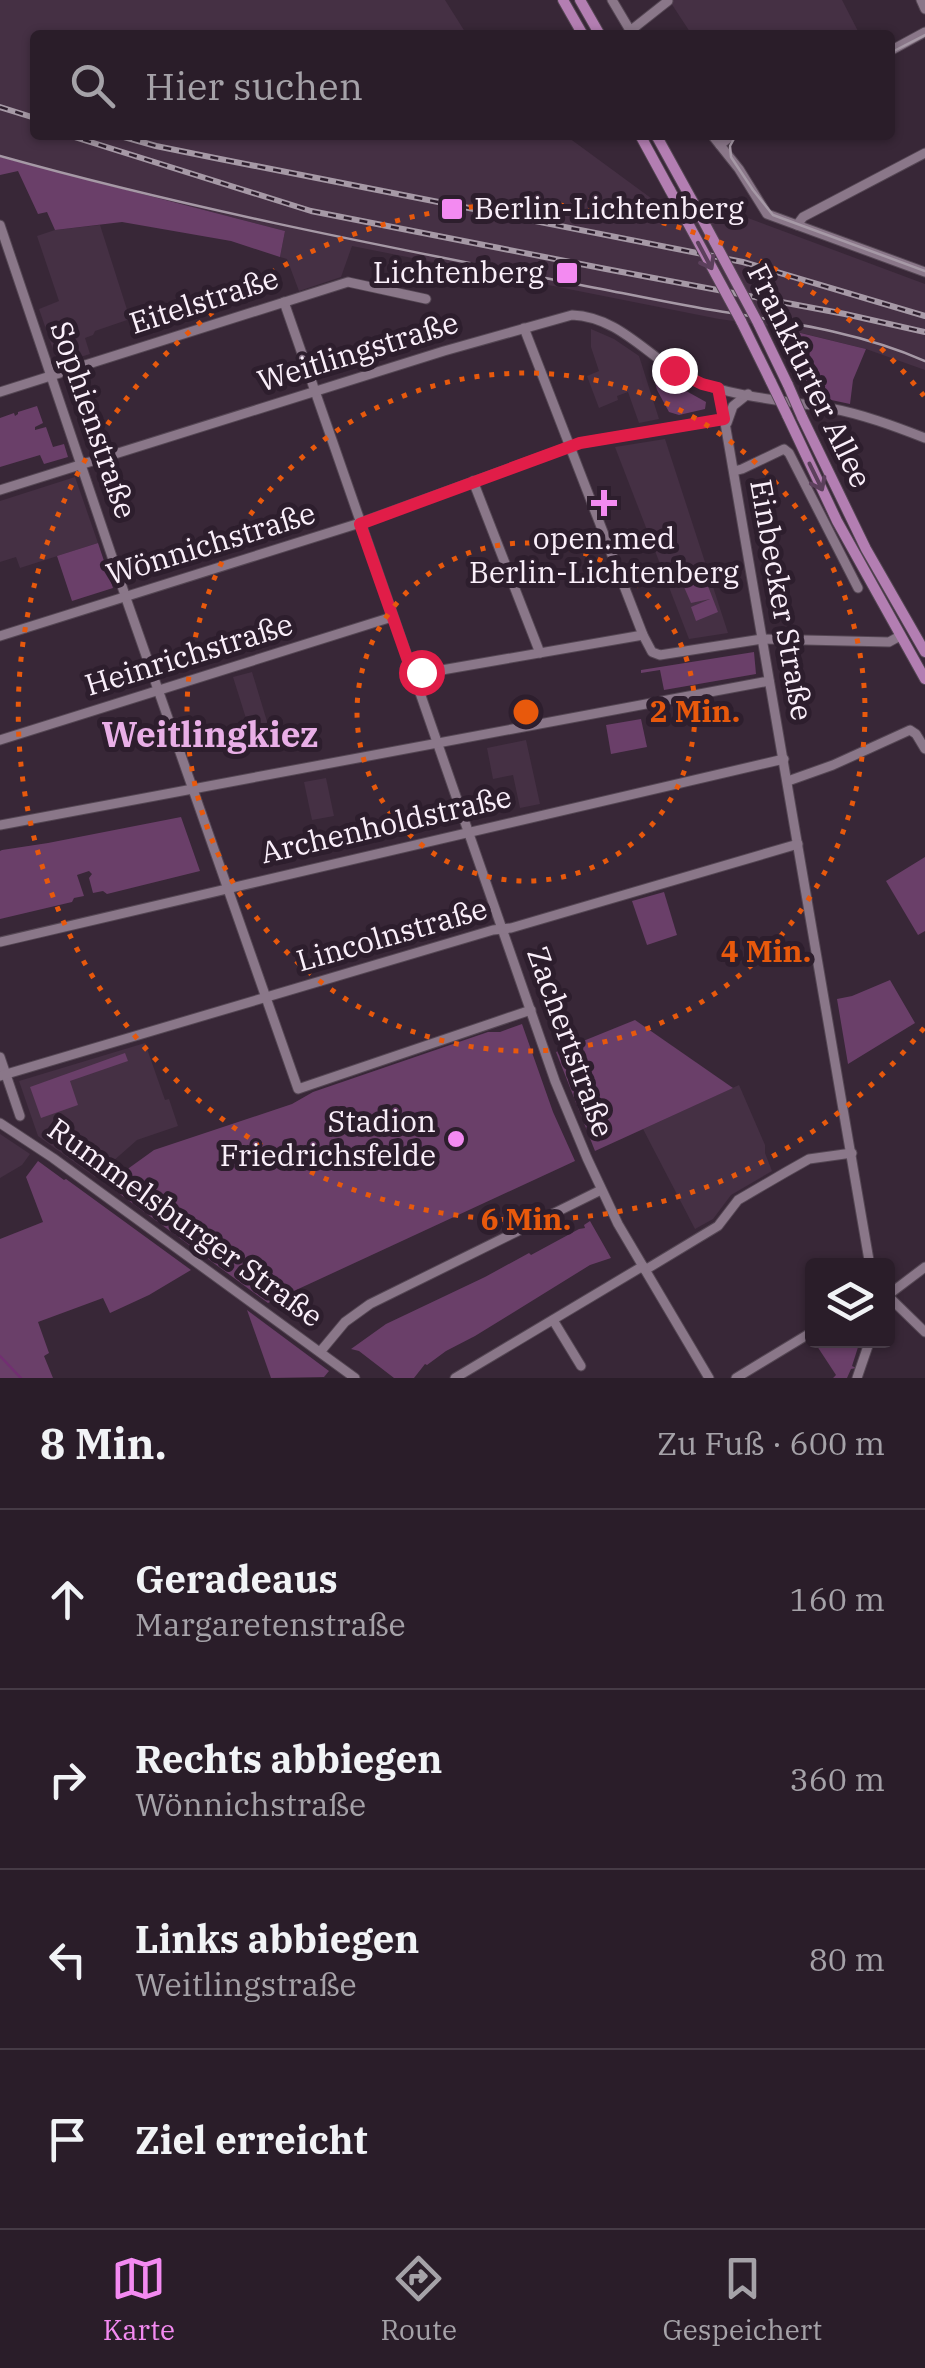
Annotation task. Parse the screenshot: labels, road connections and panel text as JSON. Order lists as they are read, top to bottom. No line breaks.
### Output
{"streets":{"main road":["Frankfurter Allee"],"street":["Eitelstraße","Weitlingstraße","Sophienstraße","Wönnichstraße","Einbecker Straße","Heinrichstraße","Archenholdstraße","Lincolnstraße","Zachertstraße","Rummelsburger Straße"]},"crossings":[["Eitelstraße","Sophienstraße"],["Eitelstraße","Zachertstraße"],["Weitlingstraße","Sophienstraße"],["Weitlingstraße","Einbecker Straße"],["Weitlingstraße","Zachertstraße"],["Frankfurter Allee","Einbecker Straße"],["Sophienstraße","Wönnichstraße"],["Sophienstraße","Heinrichstraße"],["Sophienstraße","Archenholdstraße"],["Sophienstraße","Lincolnstraße"],["Sophienstraße","Zachertstraße"],["Wönnichstraße","Einbecker Straße"],["Wönnichstraße","Zachertstraße"],["Einbecker Straße","Archenholdstraße"],["Einbecker Straße","Lincolnstraße"],["Heinrichstraße","Zachertstraße"],["Archenholdstraße","Zachertstraße"],["Lincolnstraße","Zachertstraße"]],"districts":["Weitlingkiez"],"places":{"transit":["Berlin-Lichtenberg","Lichtenberg"],"health":["open.med Berlin-Lichtenberg"],"other":["Stadion Friedrichsfelde"]},"page":{"search":"Hier suchen","heading":["8 Min.","Zu Fuß · 600 m"],"list":[["Geradeaus","Margaretenstraße","160 m"],["Rechts abbiegen","Wönnichstraße","360 m"],["Links abbiegen","Weitlingstraße","80 m"],"Ziel erreicht"],"nav":["Karte","Route","Gespeichert"]},"rings":["2 Min.","4 Min.","6 Min."]}
